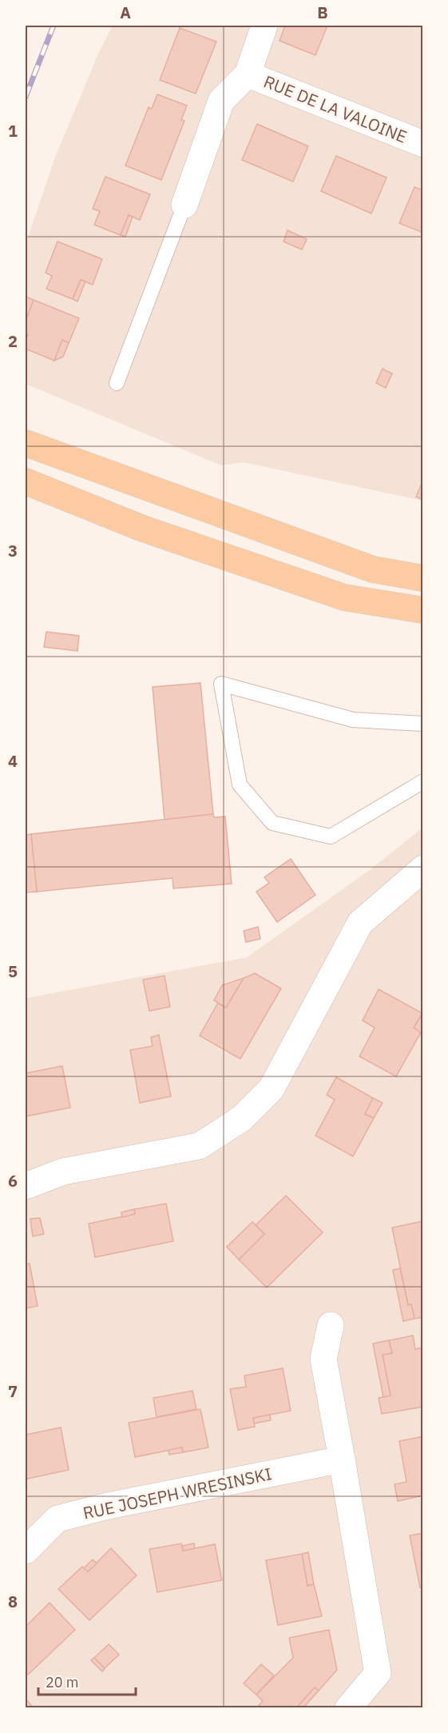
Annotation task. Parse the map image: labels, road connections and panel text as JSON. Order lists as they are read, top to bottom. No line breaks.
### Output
{"streets":{"street":["RUE DE LA VALOINE","RUE JOSEPH WRESINSKI"]},"scale_bar":"20 m","grid":{"columns":["A","B"],"rows":["1","2","3","4","5","6","7","8"]}}
